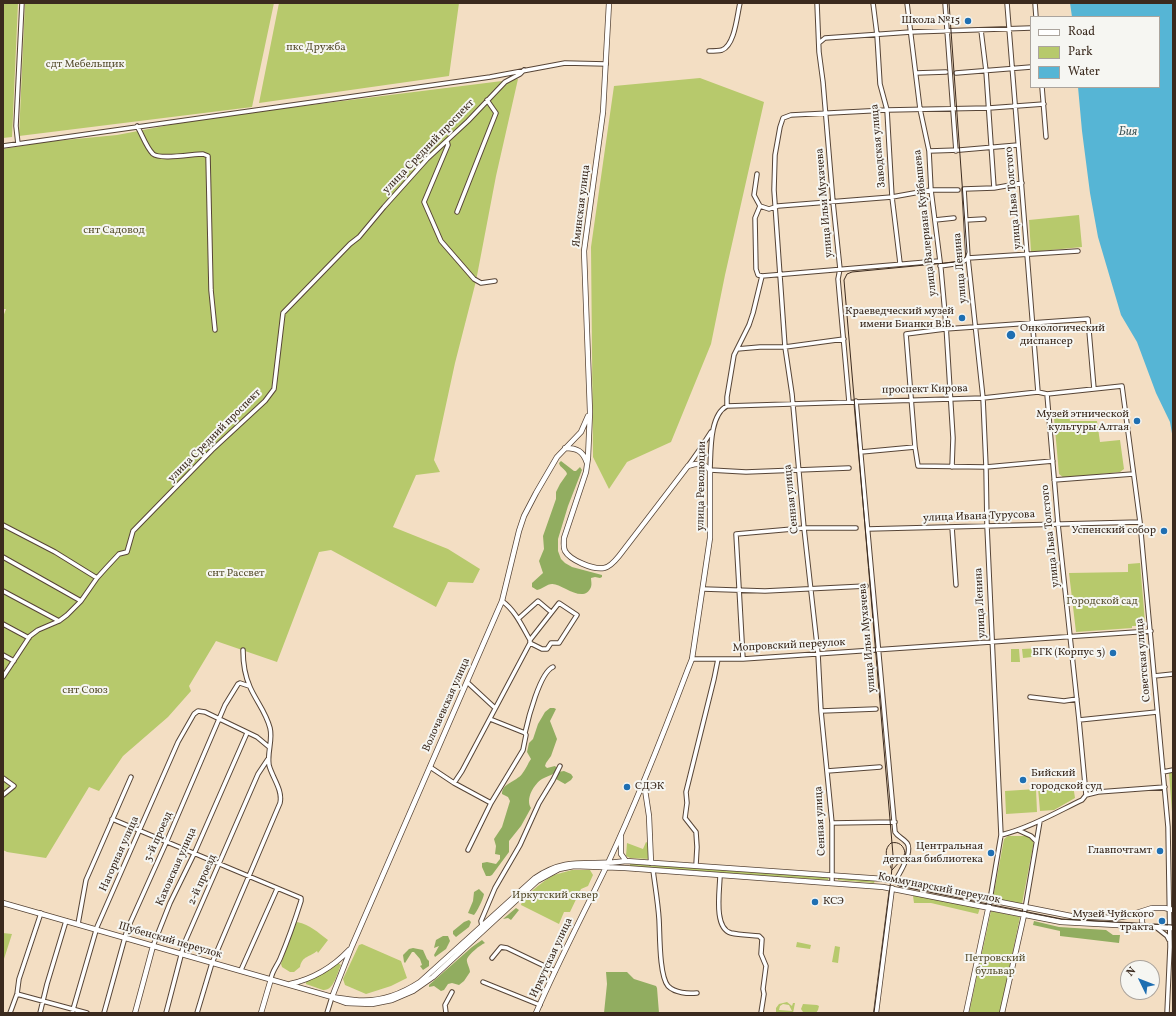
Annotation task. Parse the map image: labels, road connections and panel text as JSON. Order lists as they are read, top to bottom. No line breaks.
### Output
{"streets":{"main road":["Яминская улица","улица Ленина","улица Революции","Волочаевская улица","Каховская улица","Коммунарский переулок","Шубенский переулок","Иркутская улица"],"street":["Заводская улица","улица Средний проспект","улица Льва Толстого","улица Ильи Мухачева","улица Валериана Куйбышева","проспект Кирова","Сенная улица","улица Ивана Турусова","Мопровский переулок","Советская улица","3-й проезд","Нагорная улица","2-й проезд"]},"crossings":[["улица Льва Толстого","проспект Кирова"],["улица Льва Толстого","улица Ивана Турусова"],["улица Льва Толстого","Мопровский переулок"],["улица Ильи Мухачева","проспект Кирова"],["улица Ильи Мухачева","Сенная улица"],["улица Ильи Мухачева","улица Ивана Турусова"],["улица Ильи Мухачева","Мопровский переулок"],["улица Ильи Мухачева","Коммунарский переулок"],["Яминская улица","Волочаевская улица"],["улица Валериана Куйбышева","проспект Кирова"],["улица Ленина","проспект Кирова"],["улица Ленина","улица Ивана Турусова"],["улица Ленина","Мопровский переулок"],["улица Ленина","Коммунарский переулок"],["проспект Кирова","улица Революции"],["проспект Кирова","Сенная улица"],["проспект Кирова","Советская улица"],["улица Революции","Мопровский переулок"],["улица Революции","Коммунарский переулок"],["улица Революции","Иркутская улица"],["Сенная улица","Мопровский переулок"],["Сенная улица","Коммунарский переулок"],["улица Ивана Турусова","Советская улица"],["Мопровский переулок","Советская улица"],["Советская улица","Коммунарский переулок"],["Волочаевская улица","Шубенский переулок"],["3-й проезд","Нагорная улица"],["3-й проезд","Шубенский переулок"],["Нагорная улица","Шубенский переулок"],["Каховская улица","Шубенский переулок"],["2-й проезд","Шубенский переулок"],["Коммунарский переулок","Иркутская улица"]],"water":["Бия"],"parks":["пкс Дружба","сдт Мебельщик","снт Садовод","снт Рассвет","Городской сад","снт Союз","Иркутский сквер","Петровский бульвар"],"places":["Школа №15","Краеведческий музей имени Бианки В.В.","Онкологический диспансер","Музей этнической культуры Алтая","Успенский собор","БГК (Корпус 3)","Бийский городской суд","СДЭК","Главпочтамт","Центральная детская библиотека","КСЭ","Музей Чуйского тракта"],"legend":["Road","Park","Water"],"north":"top left"}
